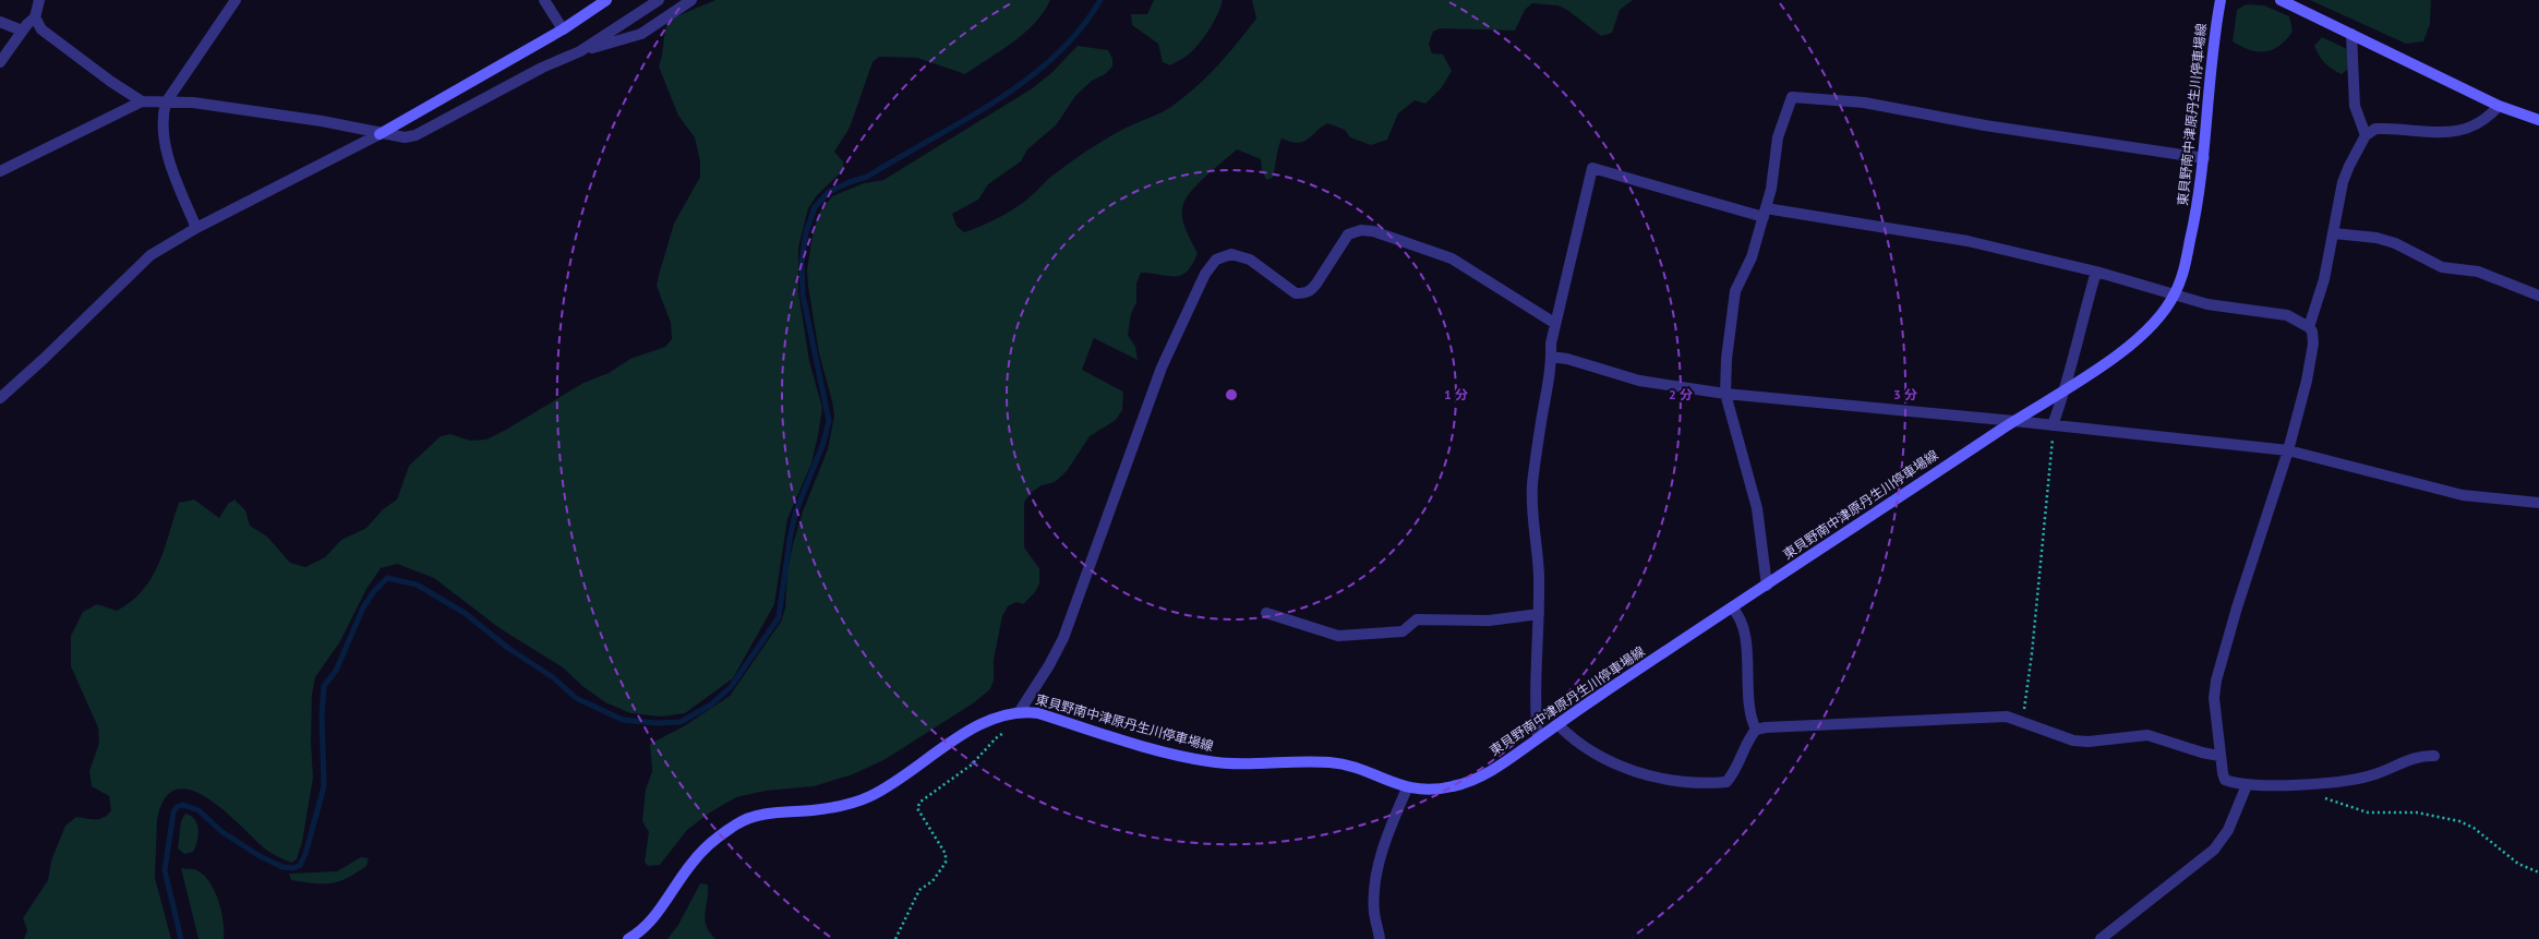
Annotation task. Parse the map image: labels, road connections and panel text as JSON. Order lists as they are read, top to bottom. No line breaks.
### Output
{"streets":{"main road":["東貝野南中津原丹生川停車場線"]},"rings":["1 分","2 分","3 分"]}
